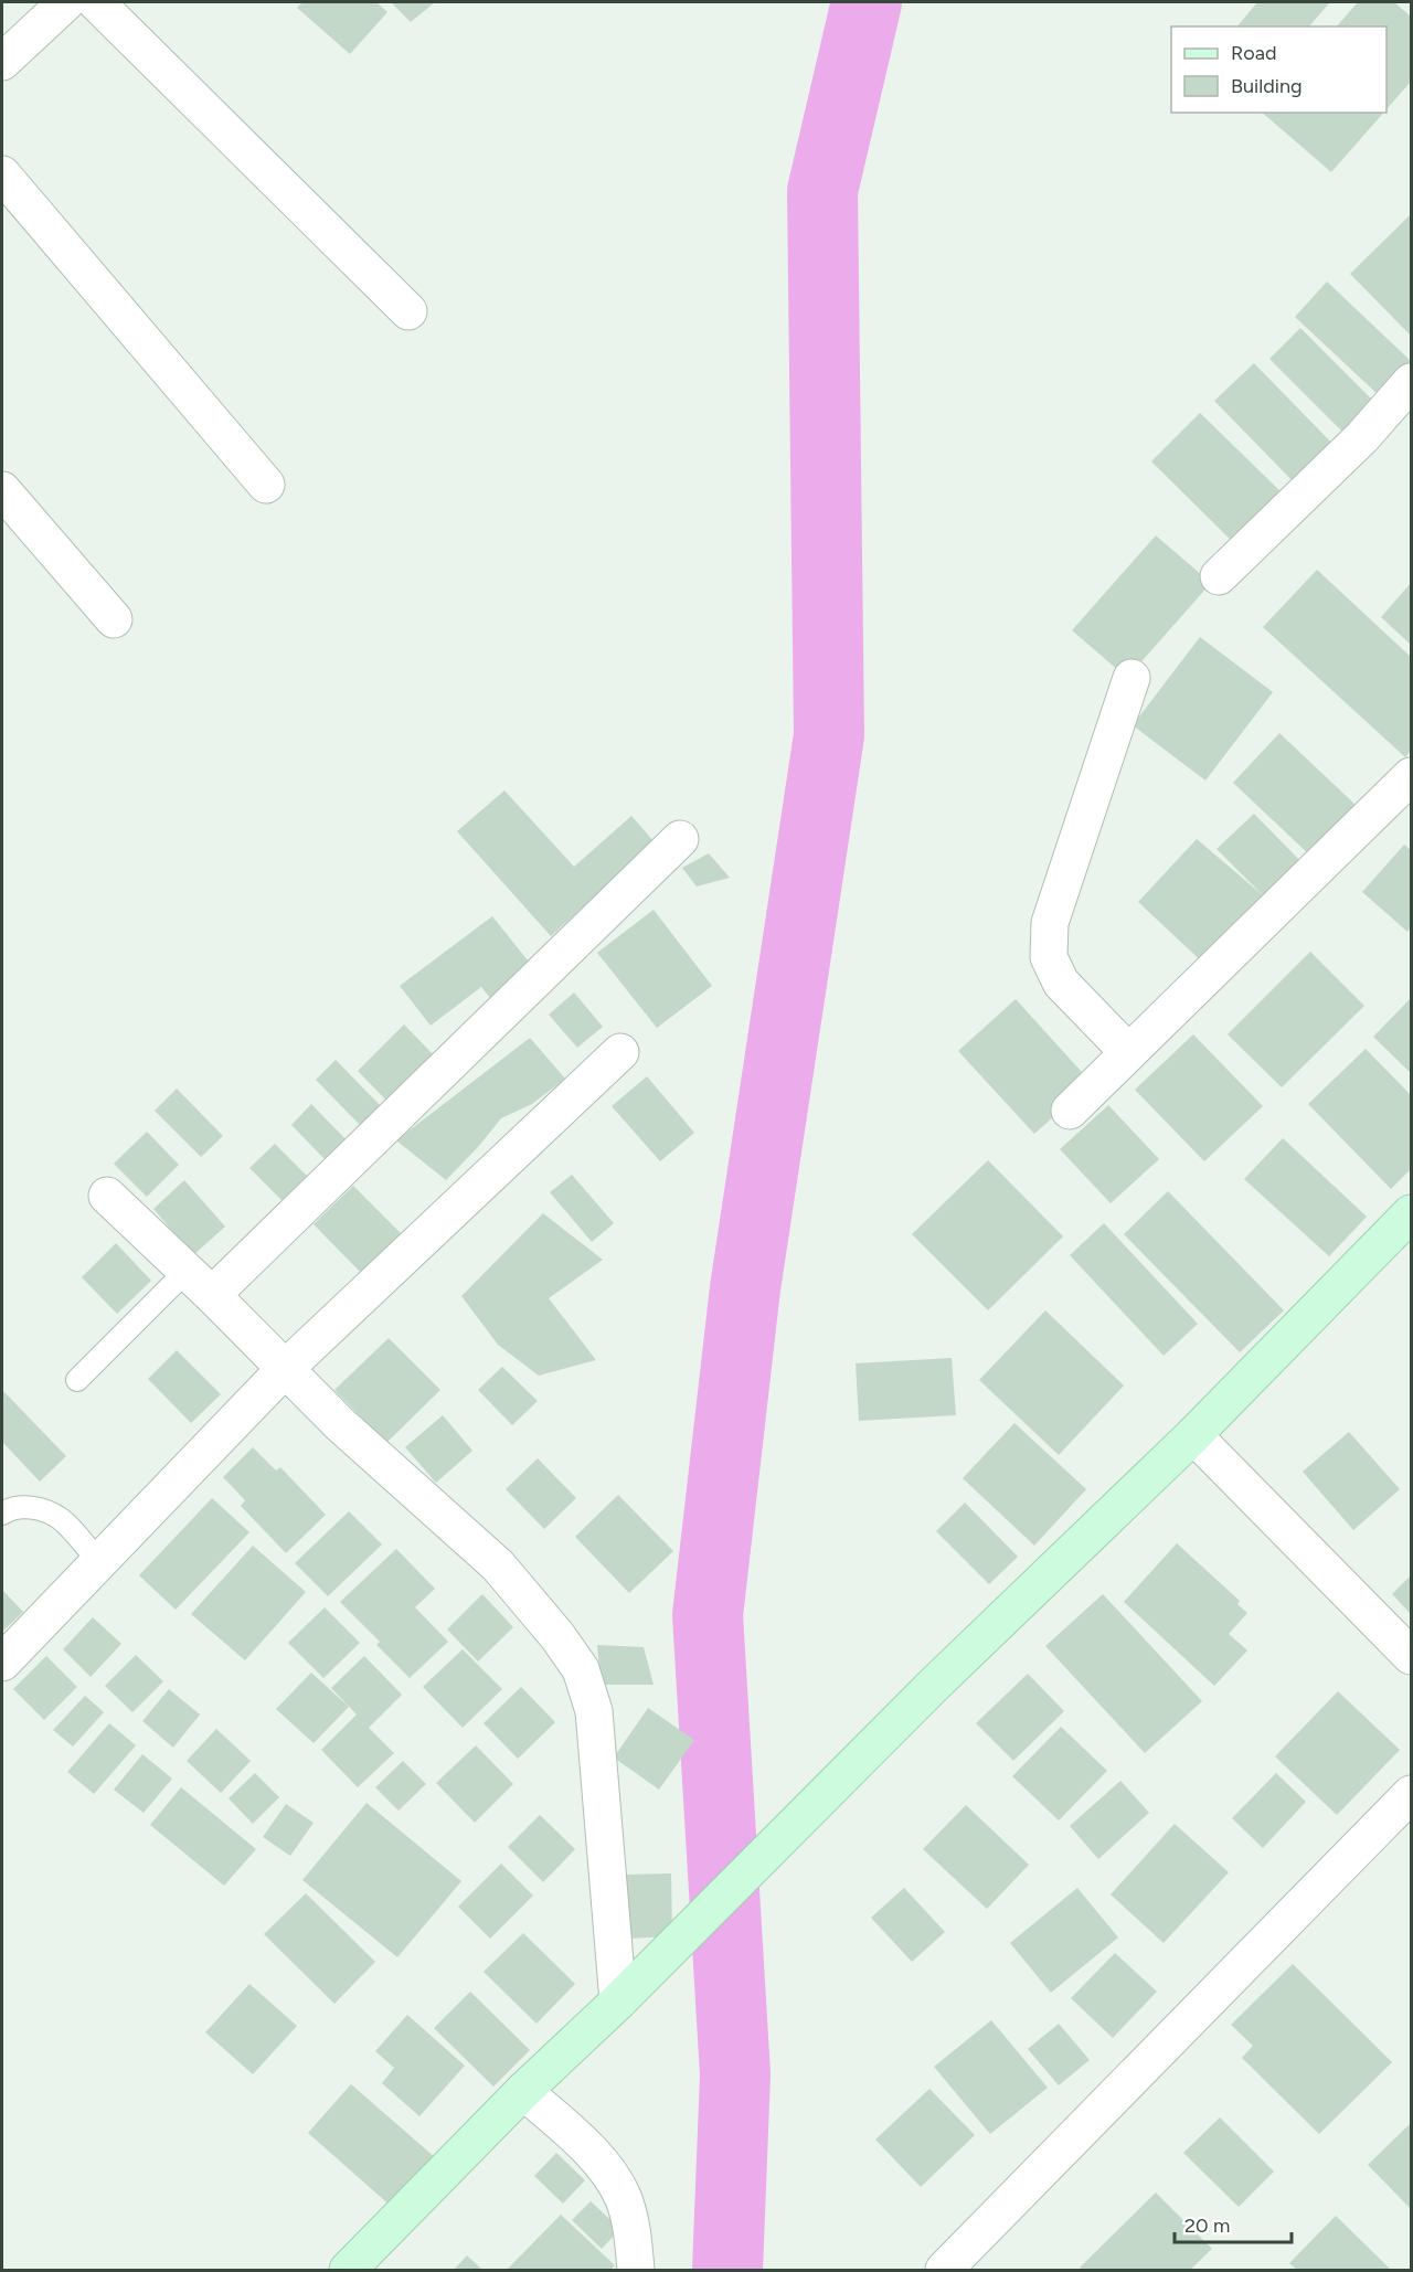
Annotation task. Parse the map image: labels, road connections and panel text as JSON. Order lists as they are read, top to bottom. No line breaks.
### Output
{"legend":["Road","Building"],"scale_bar":"20 m"}
